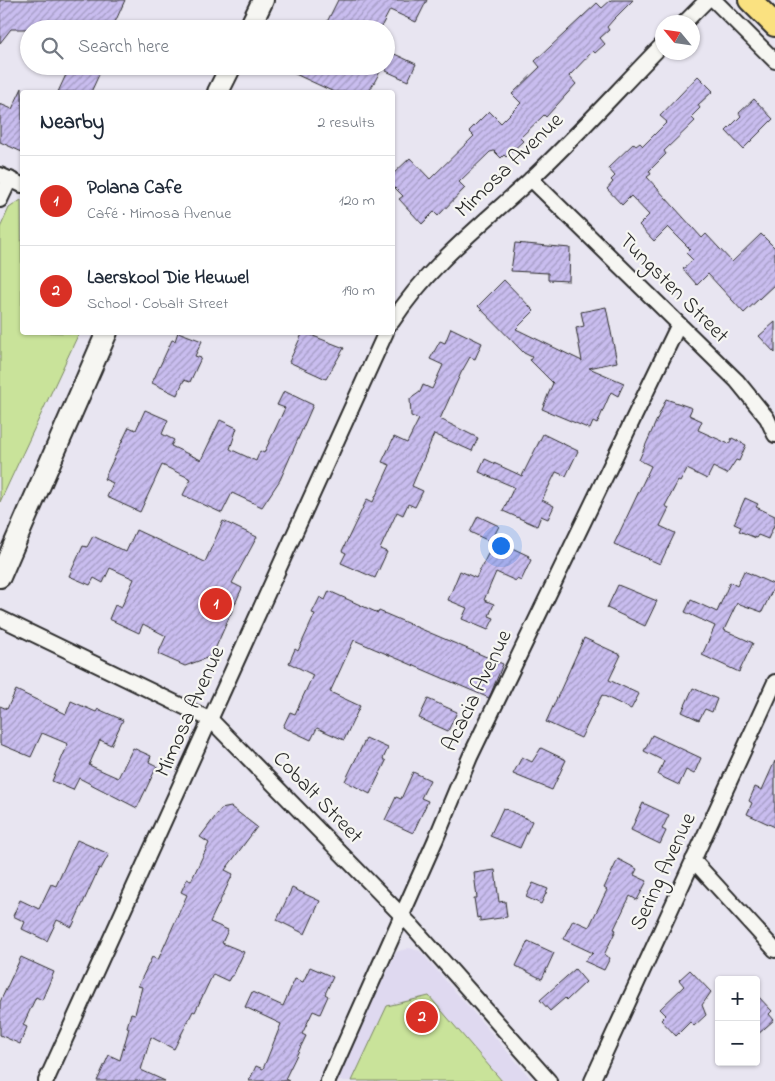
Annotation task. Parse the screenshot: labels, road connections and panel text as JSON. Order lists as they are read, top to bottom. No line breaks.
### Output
{"streets":{"street":["Mimosa Avenue","Tungsten Street","Acacia Avenue","Cobalt Street","Sering Avenue"]},"crossings":[["Mimosa Avenue","Tungsten Street"],["Mimosa Avenue","Cobalt Street"],["Tungsten Street","Acacia Avenue"],["Acacia Avenue","Cobalt Street"]],"north":"top left","page":{"search":"Search here","heading":["Nearby","2 results"],"list":[{"mark":"1","name":"Polana Cafe","note":"Café · Mimosa Avenue","value":"120 m"},{"mark":"2","name":"Laerskool Die Heuwel","note":"School · Cobalt Street","value":"190 m"}],"pins":["1","2"],"map_buttons":["+","−"]}}
